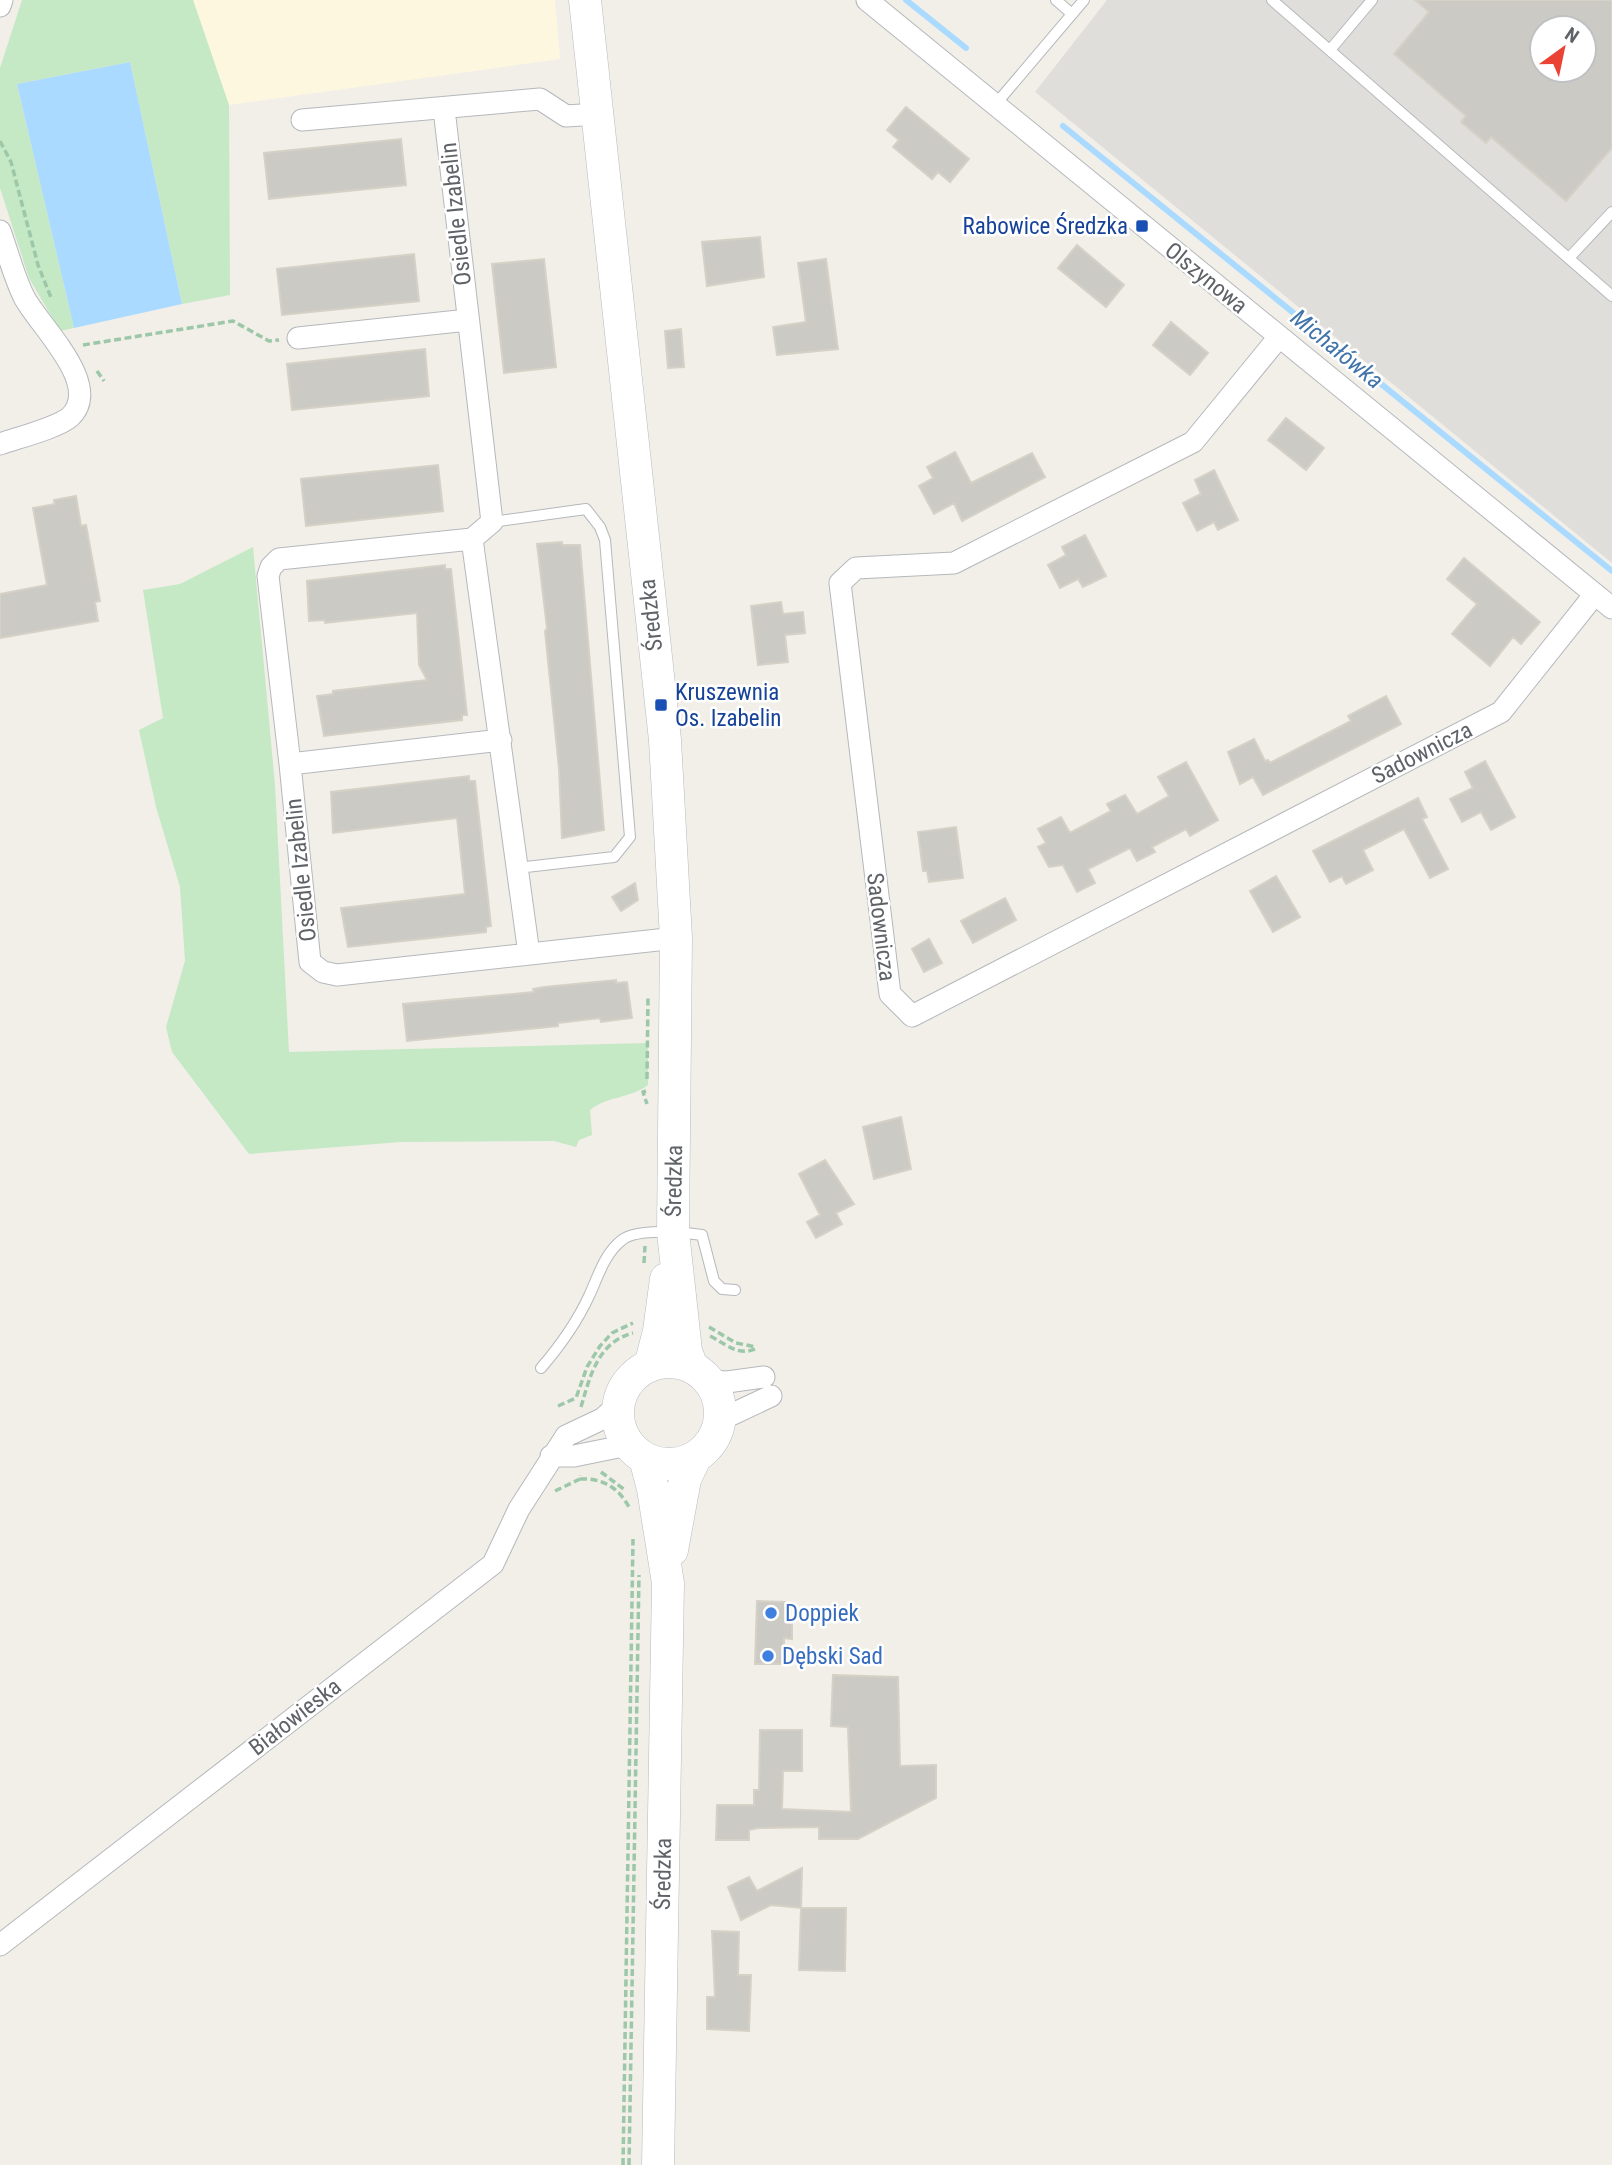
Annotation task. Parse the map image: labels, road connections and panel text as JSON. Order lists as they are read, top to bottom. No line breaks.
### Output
{"streets":{"street":["Osiedle Izabelin","Olszynowa","Średzka","Sadownicza","Białowieska"]},"crossings":[["Osiedle Izabelin","Średzka"],["Olszynowa","Sadownicza"],["Średzka","Białowieska"]],"water":["Michałówka"],"places":{"transit":["Rabowice Średzka","Kruszewnia Os. Izabelin"],"other":["Doppiek","Dębski Sad"]},"north":"top right"}
